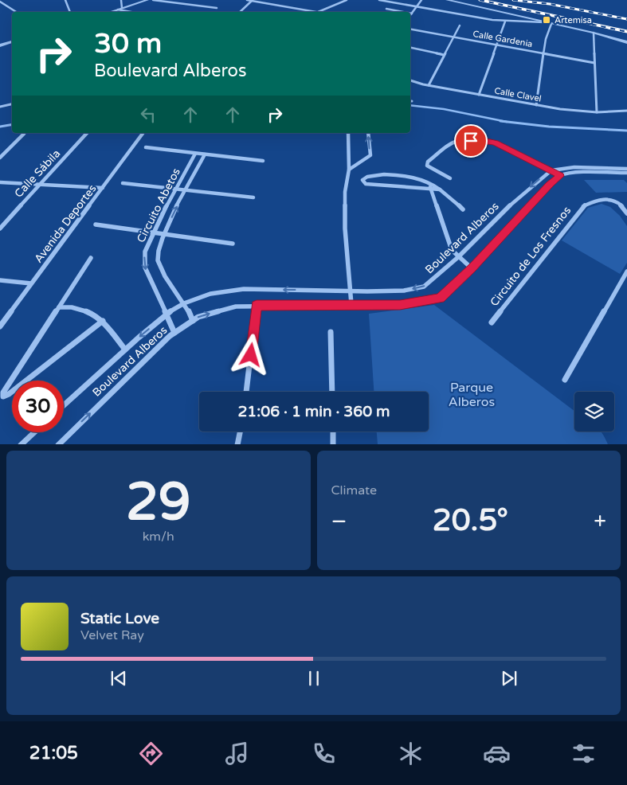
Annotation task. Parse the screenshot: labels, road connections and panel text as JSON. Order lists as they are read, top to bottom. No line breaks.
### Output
{"streets":{"street":["Calle Gardenia","Calle Clavel","Calle Sábila","Circuito Abetos","Avenida Deportes","Boulevard Alberos","Circuito de Los Fresnos"]},"crossings":[["Circuito Abetos","Boulevard Alberos"]],"parks":["Parque Alberos"],"places":{"transit":["Artemisa"]},"page":{"turn":["30 m","Boulevard Alberos"],"limit":"30","trip":"21:06 · 1 min · 360 m","tile":[["29","km/h"],"Climate"],"heat":["−","20.5°","+"],"song":["Static Love","Velvet Ray"],"tabs":"21:05"}}
